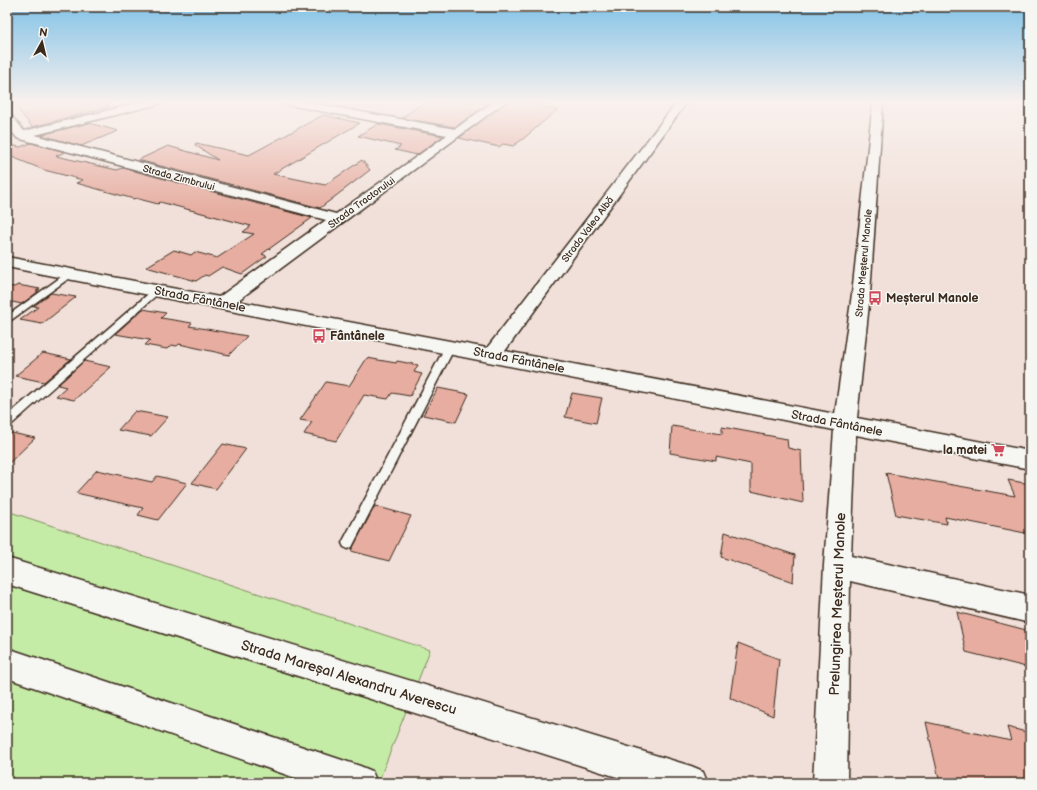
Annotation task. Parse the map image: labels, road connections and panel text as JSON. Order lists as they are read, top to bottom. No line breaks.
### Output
{"streets":{"street":["Strada Zimbrului","Strada Tractorului","Strada Valea Albă","Strada Meșterul Manole","Strada Fântânele","Prelungirea Meșterul Manole","Strada Mareșal Alexandru Averescu"]},"crossings":[["Strada Zimbrului","Strada Tractorului"],["Strada Tractorului","Strada Fântânele"],["Strada Valea Albă","Strada Fântânele"],["Strada Meșterul Manole","Strada Fântânele"],["Strada Meșterul Manole","Prelungirea Meșterul Manole"],["Strada Fântânele","Prelungirea Meșterul Manole"]],"places":{"bus stop":["Meșterul Manole","Fântânele"],"supermarket":["la matei"]},"north":"top"}
